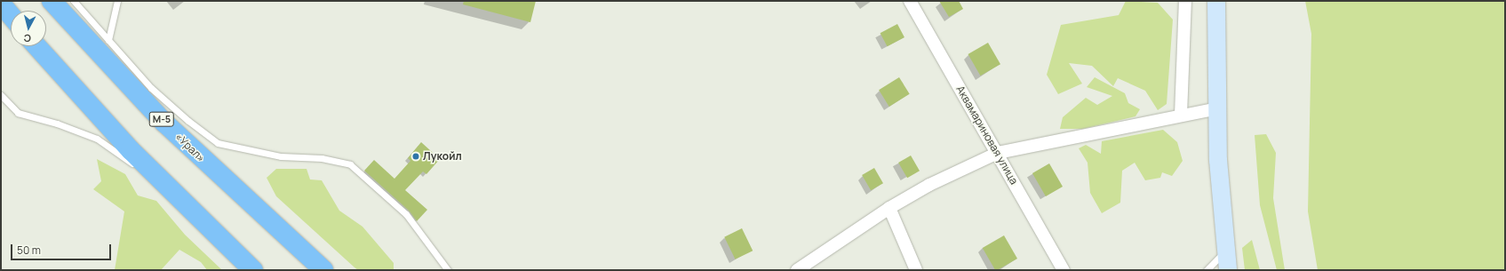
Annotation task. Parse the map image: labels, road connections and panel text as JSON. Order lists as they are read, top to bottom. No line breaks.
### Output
{"streets":{"highway":["М-5","«Урал»"],"street":["Аквамариновая улица"]},"places":["Лукойл"],"scale_bar":"50 m","north":"bottom"}
